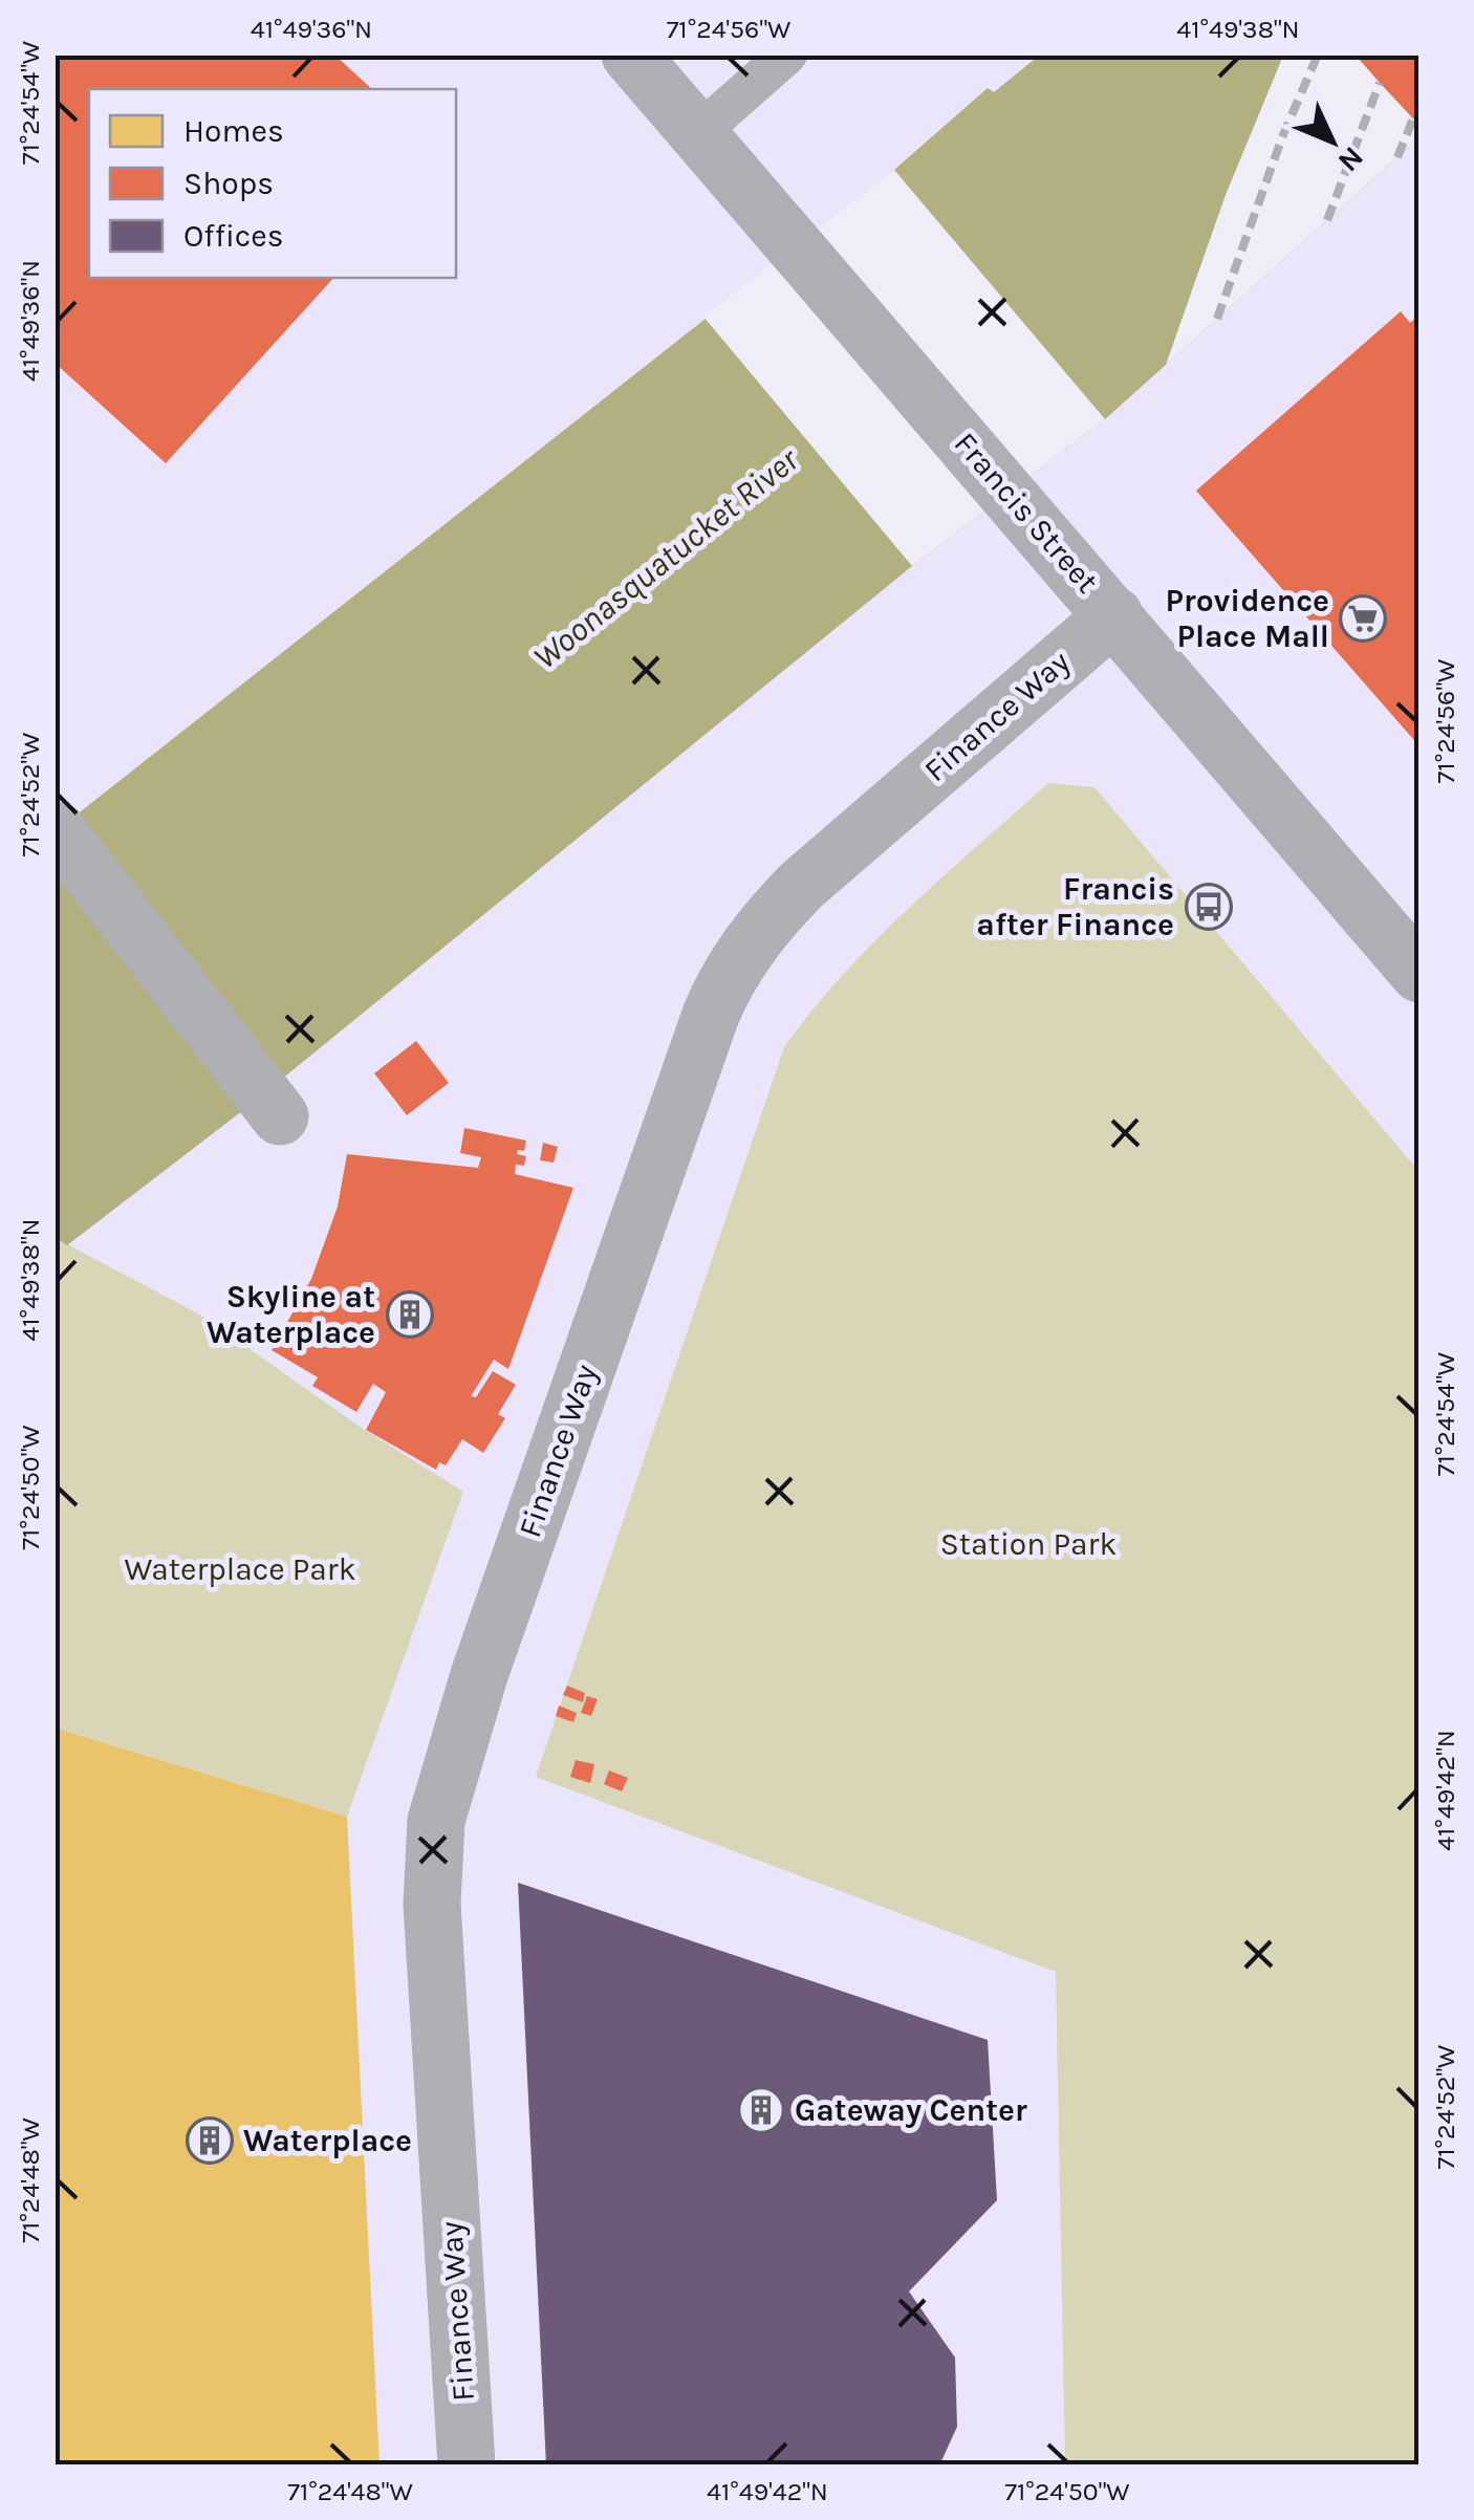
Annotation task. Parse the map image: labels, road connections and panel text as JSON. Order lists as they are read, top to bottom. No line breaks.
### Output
{"streets":{"main road":["Francis Street"],"street":["Finance Way"]},"crossings":[["Francis Street","Finance Way"]],"water":["Woonasquatucket River"],"parks":["Station Park","Waterplace Park"],"places":{"supermarket":["Providence Place Mall"],"bus stop":["Francis after Finance"],"building":["Skyline at Waterplace","Gateway Center","Waterplace"]},"legend":["Homes","Shops","Offices"],"north":"bottom right","coordinates":["41°49'36\"N","71°24'56\"W","41°49'38\"N","71°24'54\"W","71°24'52\"W","71°24'50\"W","41°49'42\"N","71°24'48\"W"]}
